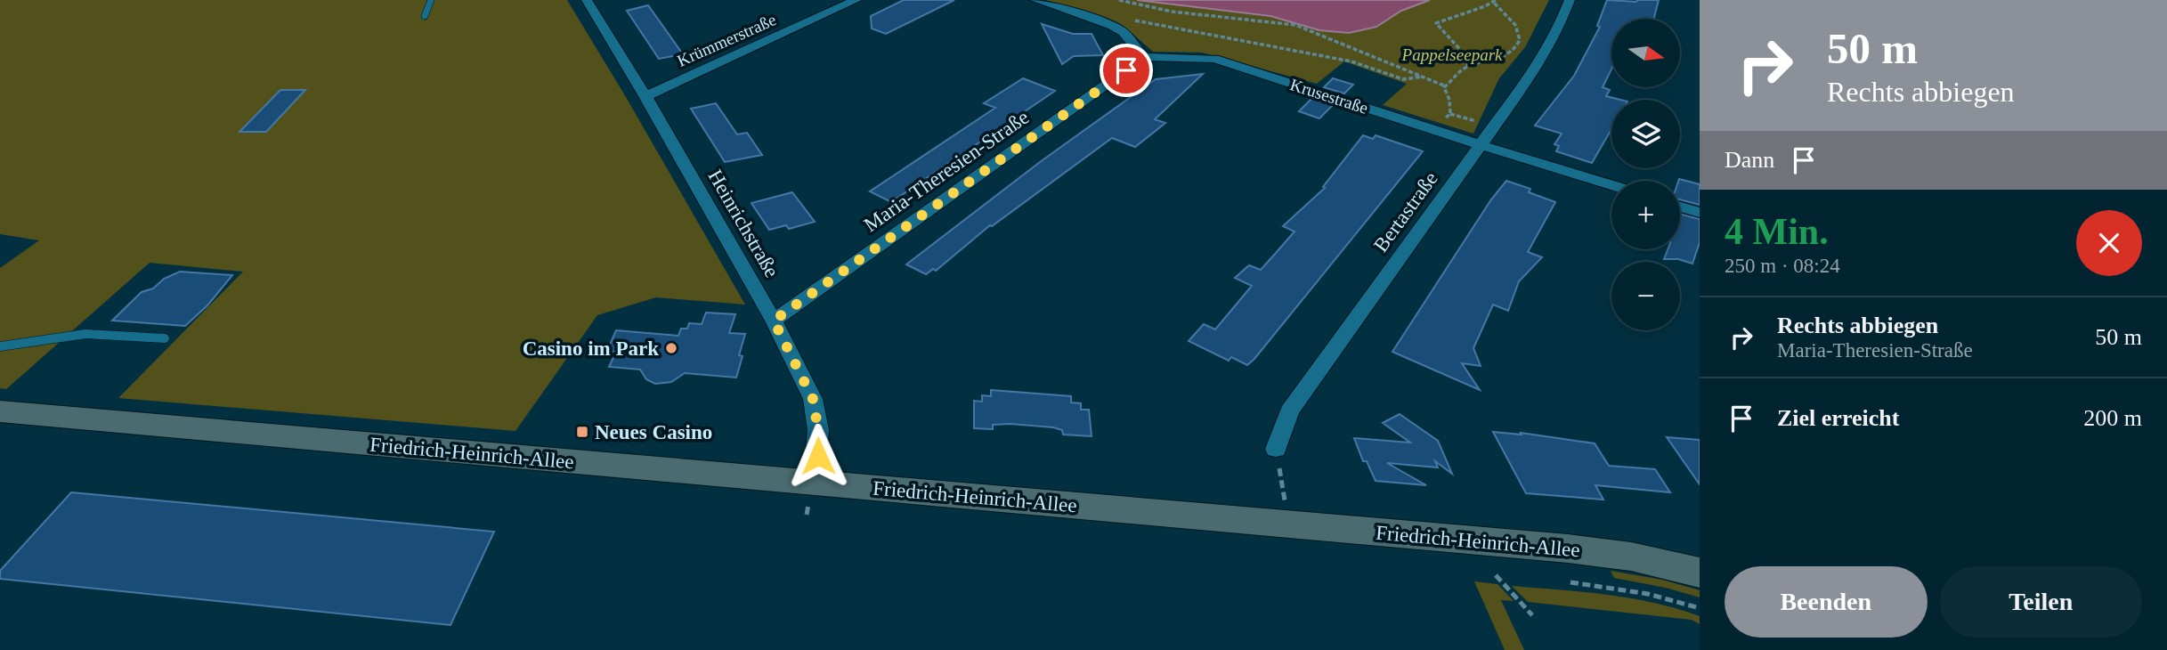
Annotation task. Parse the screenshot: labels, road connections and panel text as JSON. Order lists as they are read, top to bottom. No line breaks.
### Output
{"streets":{"main road":["Friedrich-Heinrich-Allee"],"street":["Krümmerstraße","Krusestraße","Maria-Theresien-Straße","Bertastraße","Heinrichstraße"]},"crossings":[["Krümmerstraße","Heinrichstraße"],["Krusestraße","Maria-Theresien-Straße"],["Krusestraße","Bertastraße"],["Maria-Theresien-Straße","Heinrichstraße"],["Heinrichstraße","Friedrich-Heinrich-Allee"]],"parks":["Pappelseepark"],"places":{"other":["Casino im Park"],"transit":["Neues Casino"]},"north":"right","page":{"turn":["50 m","Rechts abbiegen"],"map_buttons":["+","−"],"then":"Dann","heading":["4 Min.","250 m · 08:24"],"list":[{"name":"Rechts abbiegen","note":"Maria-Theresien-Straße","value":"50 m"},{"name":"Ziel erreicht","value":"200 m"}],"buttons":["Beenden","Teilen"]}}
